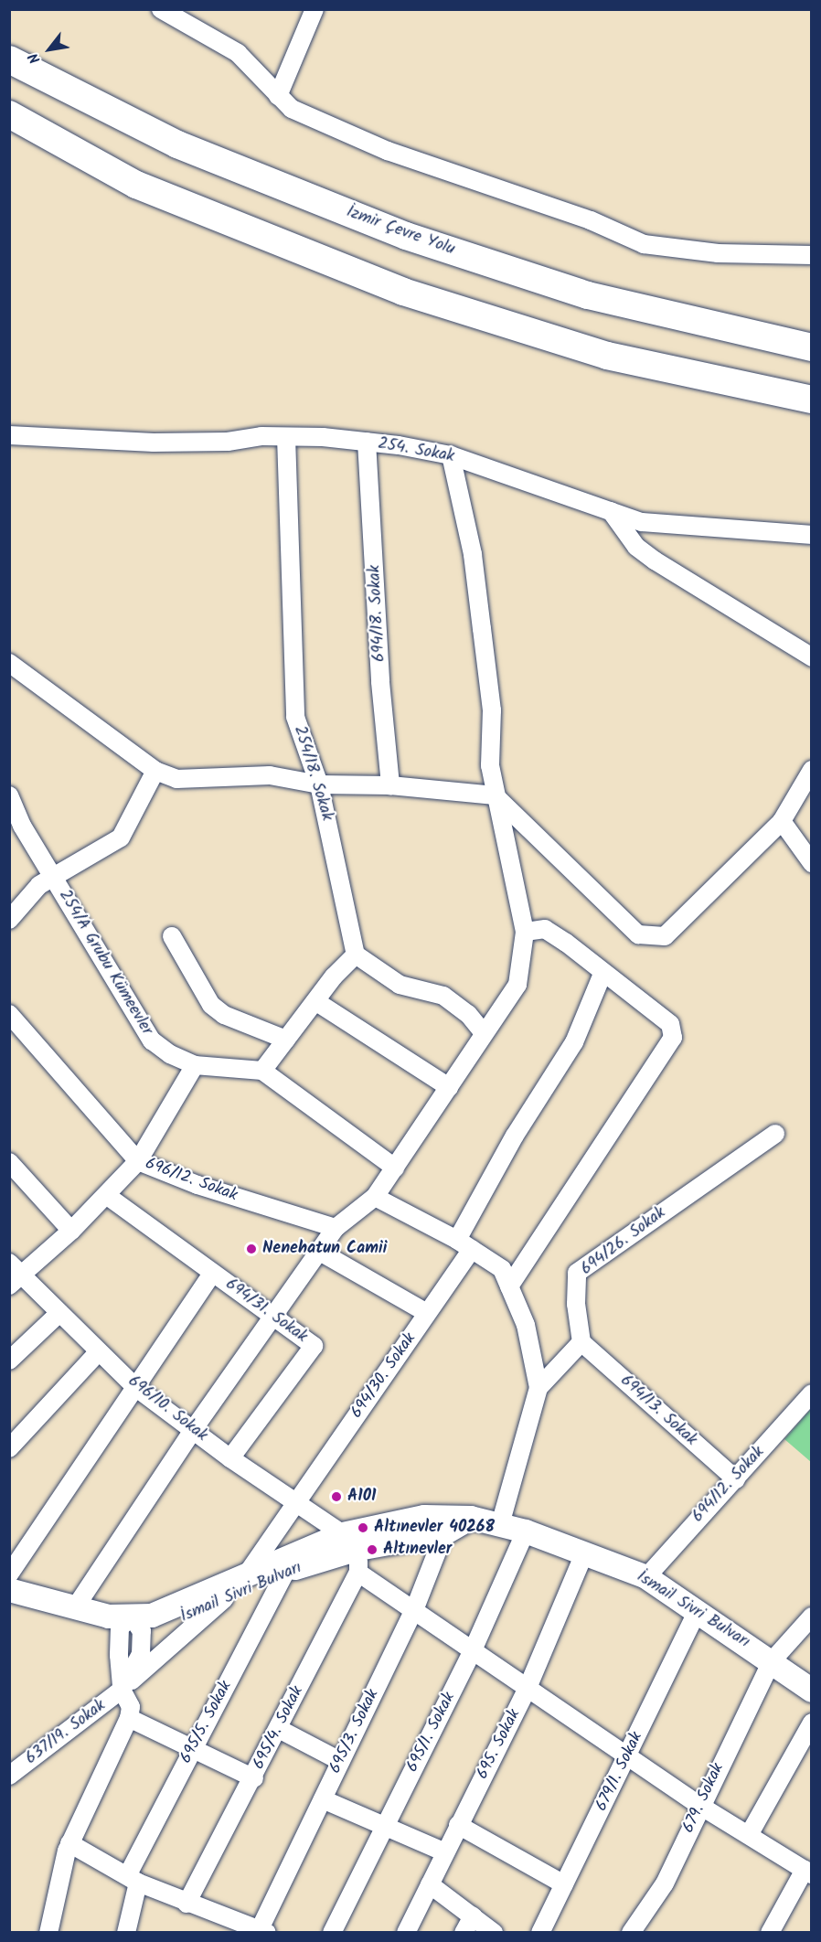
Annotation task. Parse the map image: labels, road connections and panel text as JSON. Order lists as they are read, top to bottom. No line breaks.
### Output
{"streets":{"highway":["İzmir Çevre Yolu"],"main road":["İsmail Sivri Bulvarı"],"street":["254. Sokak","694/18. Sokak","254/18. Sokak","254/A Grubu Kümeevler","696/12. Sokak","694/26. Sokak","694/31. Sokak","694/30. Sokak","696/10. Sokak","694/13. Sokak","694/12. Sokak","695/5. Sokak","695/4. Sokak","695/3. Sokak","637/19. Sokak","695/1. Sokak","695. Sokak","679/1. Sokak","679. Sokak"]},"crossings":[["254. Sokak","694/18. Sokak"],["254. Sokak","254/18. Sokak"],["694/26. Sokak","694/13. Sokak"],["694/31. Sokak","696/10. Sokak"],["694/30. Sokak","696/10. Sokak"],["694/30. Sokak","İsmail Sivri Bulvarı"],["696/10. Sokak","İsmail Sivri Bulvarı"],["696/10. Sokak","695/4. Sokak"],["694/13. Sokak","694/12. Sokak"],["694/12. Sokak","İsmail Sivri Bulvarı"],["İsmail Sivri Bulvarı","695/5. Sokak"],["İsmail Sivri Bulvarı","695/4. Sokak"],["İsmail Sivri Bulvarı","695/3. Sokak"],["İsmail Sivri Bulvarı","637/19. Sokak"],["İsmail Sivri Bulvarı","695/1. Sokak"],["İsmail Sivri Bulvarı","695. Sokak"],["İsmail Sivri Bulvarı","679/1. Sokak"],["İsmail Sivri Bulvarı","679. Sokak"]],"places":["Nenehatun Camii","A101","Altınevler 40268","Altınevler"],"north":"bottom left"}
